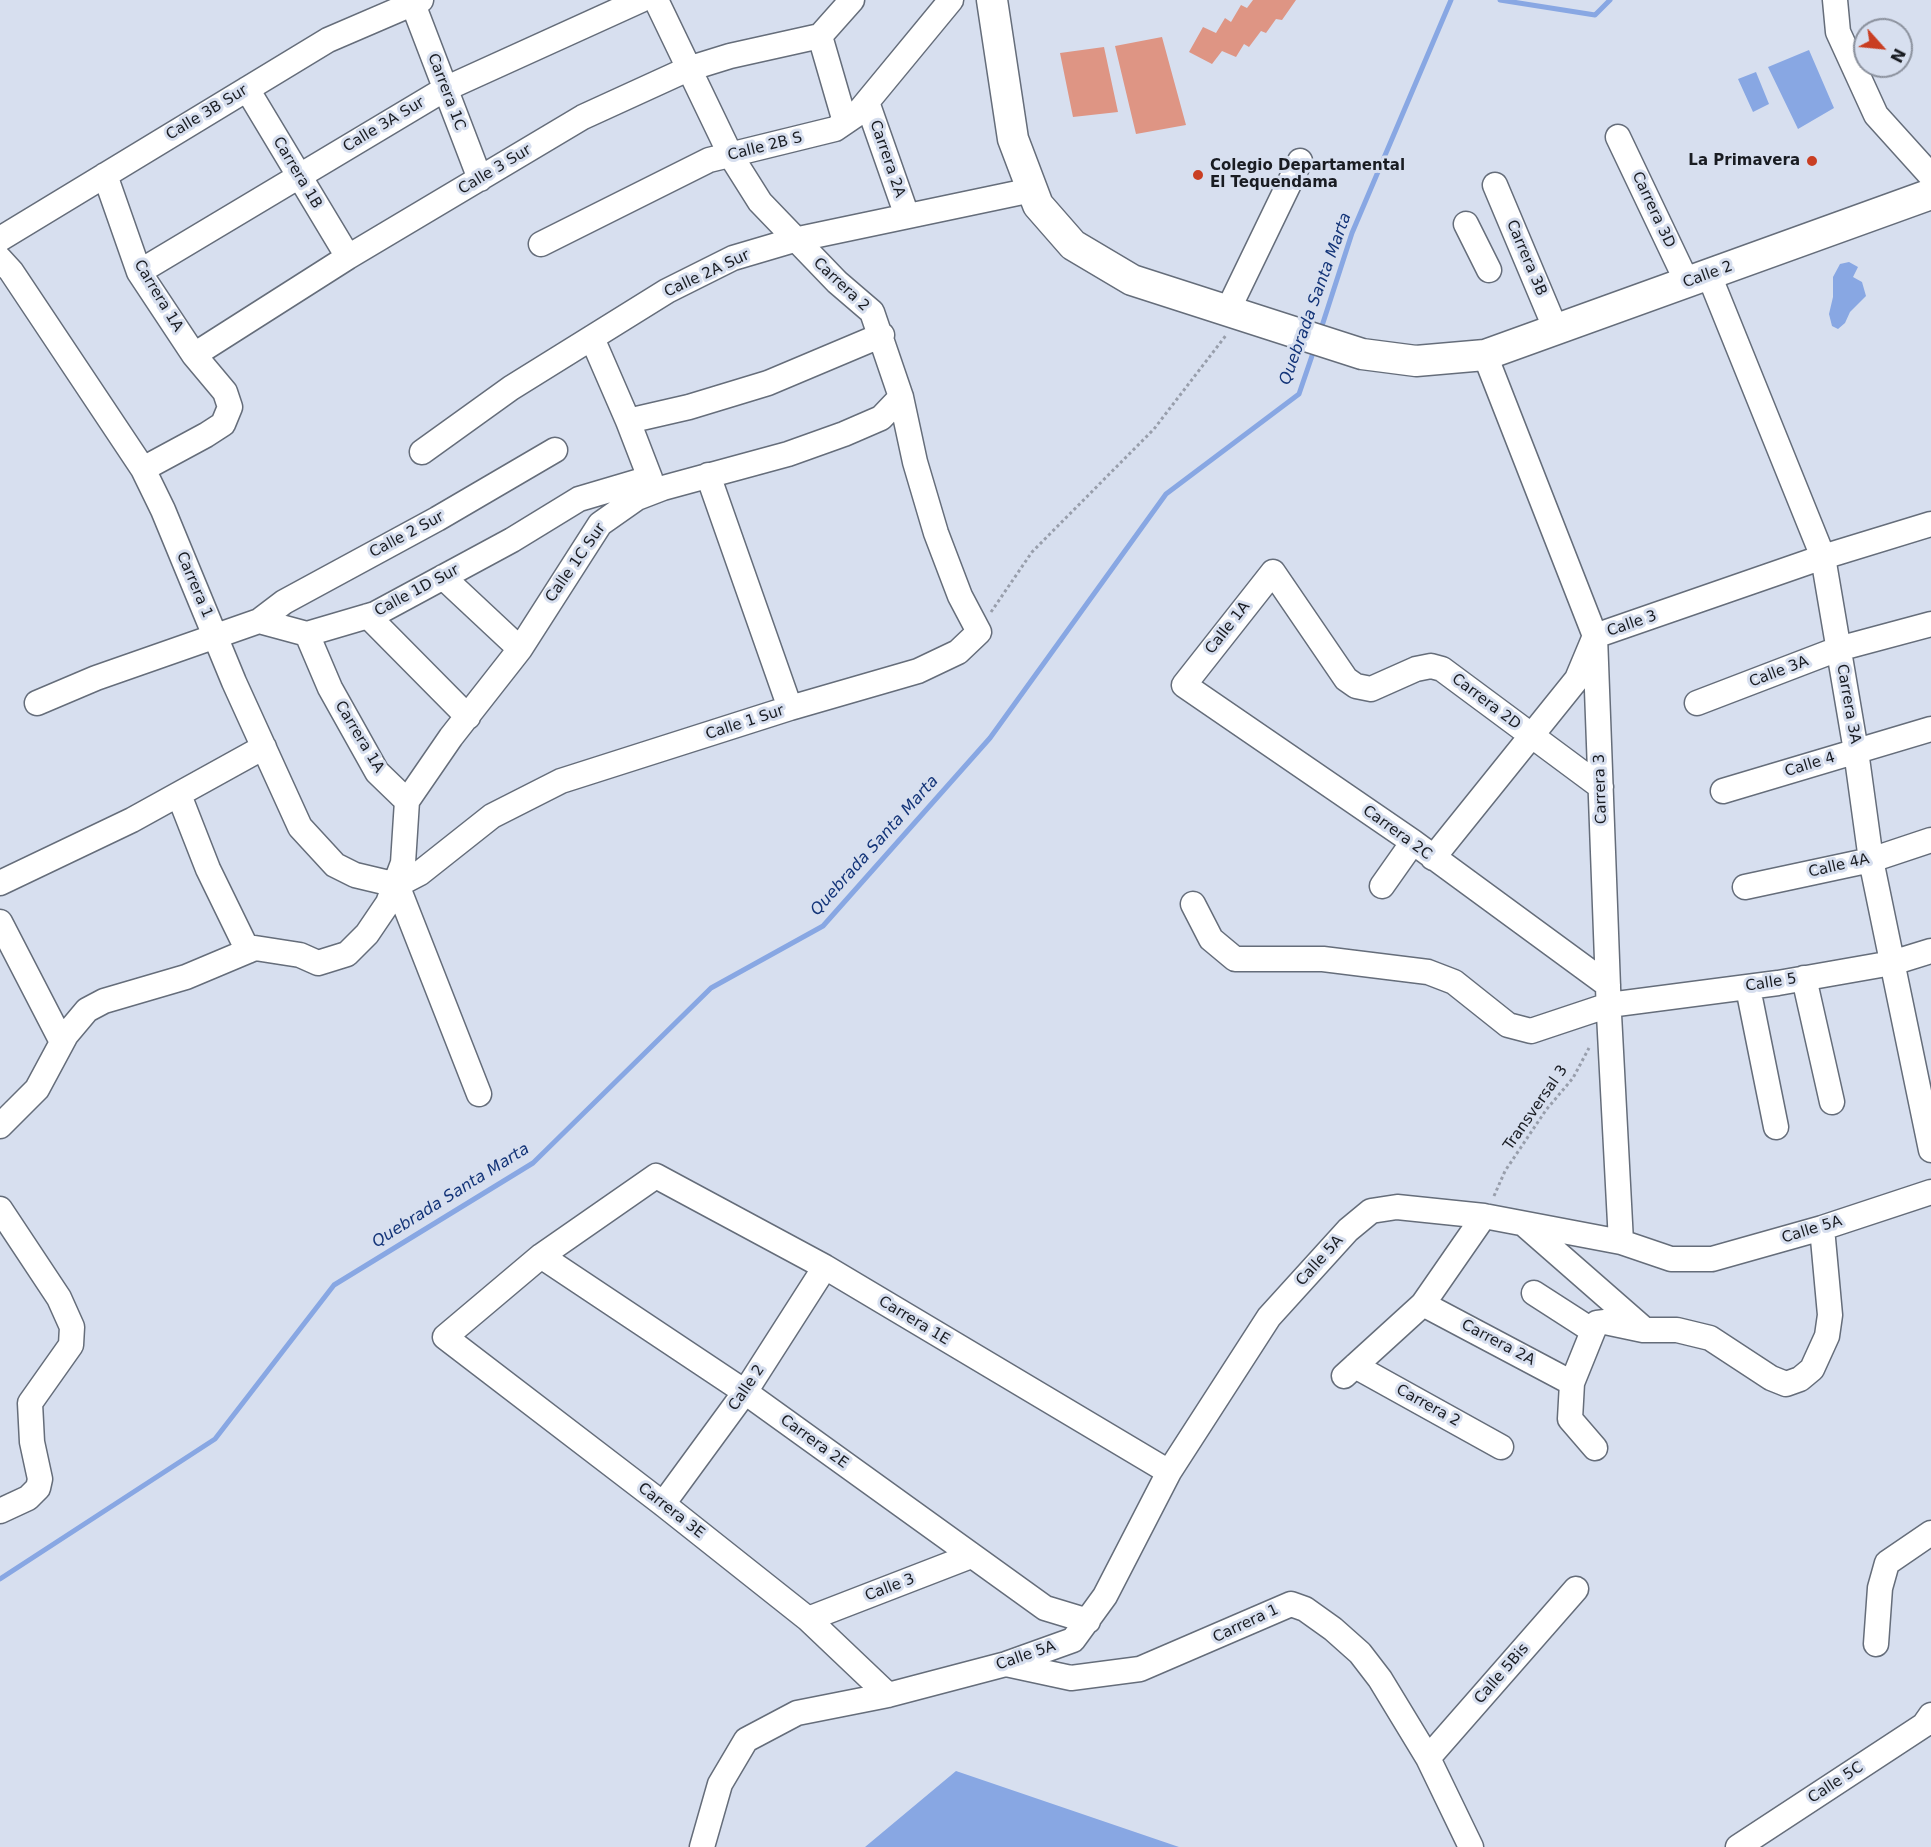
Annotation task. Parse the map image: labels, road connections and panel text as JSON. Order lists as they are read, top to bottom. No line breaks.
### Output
{"streets":{"main road":["Calle 2"],"street":["Carrera 1C","Calle 3B Sur","Calle 3A Sur","Calle 2B S","Carrera 2A","Calle 3 Sur","Carrera 1B","Carrera 3D","Carrera 3B","Calle 2A Sur","Carrera 2","Carrera 1A","Calle 2 Sur","Calle 1C Sur","Carrera 1","Calle 1D Sur","Calle 3","Calle 1A","Calle 3A","Carrera 2D","Carrera 3A","Calle 1 Sur","Calle 4","Carrera 3","Carrera 2C","Calle 4A","Calle 5","Calle 5A","Carrera 1E","Carrera 2E","Carrera 3E","Calle 5Bis","Calle 5C"],"path":["Transversal 3"]},"crossings":[["Carrera 1C","Calle 3B Sur"],["Carrera 1C","Calle 3A Sur"],["Carrera 1C","Calle 3 Sur"],["Calle 3B Sur","Carrera 1B"],["Calle 3B Sur","Carrera 1A"],["Calle 3A Sur","Carrera 1B"],["Calle 3A Sur","Carrera 1A"],["Calle 2B S","Carrera 2A"],["Calle 2B S","Carrera 2"],["Carrera 2A","Calle 3 Sur"],["Carrera 2A","Calle 2A Sur"],["Carrera 2A","Carrera 2"],["Calle 3 Sur","Carrera 1B"],["Calle 3 Sur","Carrera 2"],["Calle 3 Sur","Carrera 1A"],["Carrera 3D","Calle 2"],["Carrera 3D","Carrera 3A"],["Carrera 3B","Calle 2"],["Calle 2A Sur","Calle 2"],["Calle 2A Sur","Carrera 2"],["Calle 2","Carrera 3A"],["Calle 2","Carrera 3"],["Calle 2","Carrera 1E"],["Calle 2","Carrera 2E"],["Calle 2","Carrera 3E"],["Carrera 2","Calle 1C Sur"],["Carrera 2","Calle 1 Sur"],["Carrera 1A","Calle 1C Sur"],["Carrera 1A","Carrera 1"],["Carrera 1A","Calle 1D Sur"],["Calle 1C Sur","Calle 1D Sur"],["Carrera 1","Calle 1 Sur"],["Carrera 1","Calle 5A"],["Carrera 1","Calle 5Bis"],["Calle 3","Carrera 2D"],["Calle 3","Carrera 3A"],["Calle 3","Carrera 3"],["Calle 3","Carrera 2C"],["Calle 3","Carrera 2E"],["Calle 3","Carrera 3E"],["Calle 1A","Carrera 2D"],["Calle 1A","Carrera 2C"],["Calle 3A","Carrera 3A"],["Carrera 2D","Carrera 3"],["Carrera 3A","Calle 4"],["Carrera 3A","Calle 4A"],["Carrera 3A","Calle 5"],["Carrera 3","Carrera 2C"],["Carrera 3","Calle 5"],["Carrera 3","Transversal 3"],["Carrera 3","Calle 5A"],["Carrera 2C","Calle 5"],["Carrera 2C","Transversal 3"],["Calle 5","Transversal 3"],["Transversal 3","Calle 5A"],["Calle 5A","Carrera 1E"],["Calle 5A","Carrera 2E"],["Calle 5A","Carrera 3E"],["Carrera 1E","Carrera 2E"],["Carrera 1E","Carrera 3E"],["Carrera 2E","Carrera 3E"]],"water":["Quebrada Santa Marta"],"places":["La Primavera","Colegio Departamental El Tequendama"],"north":"bottom right"}
